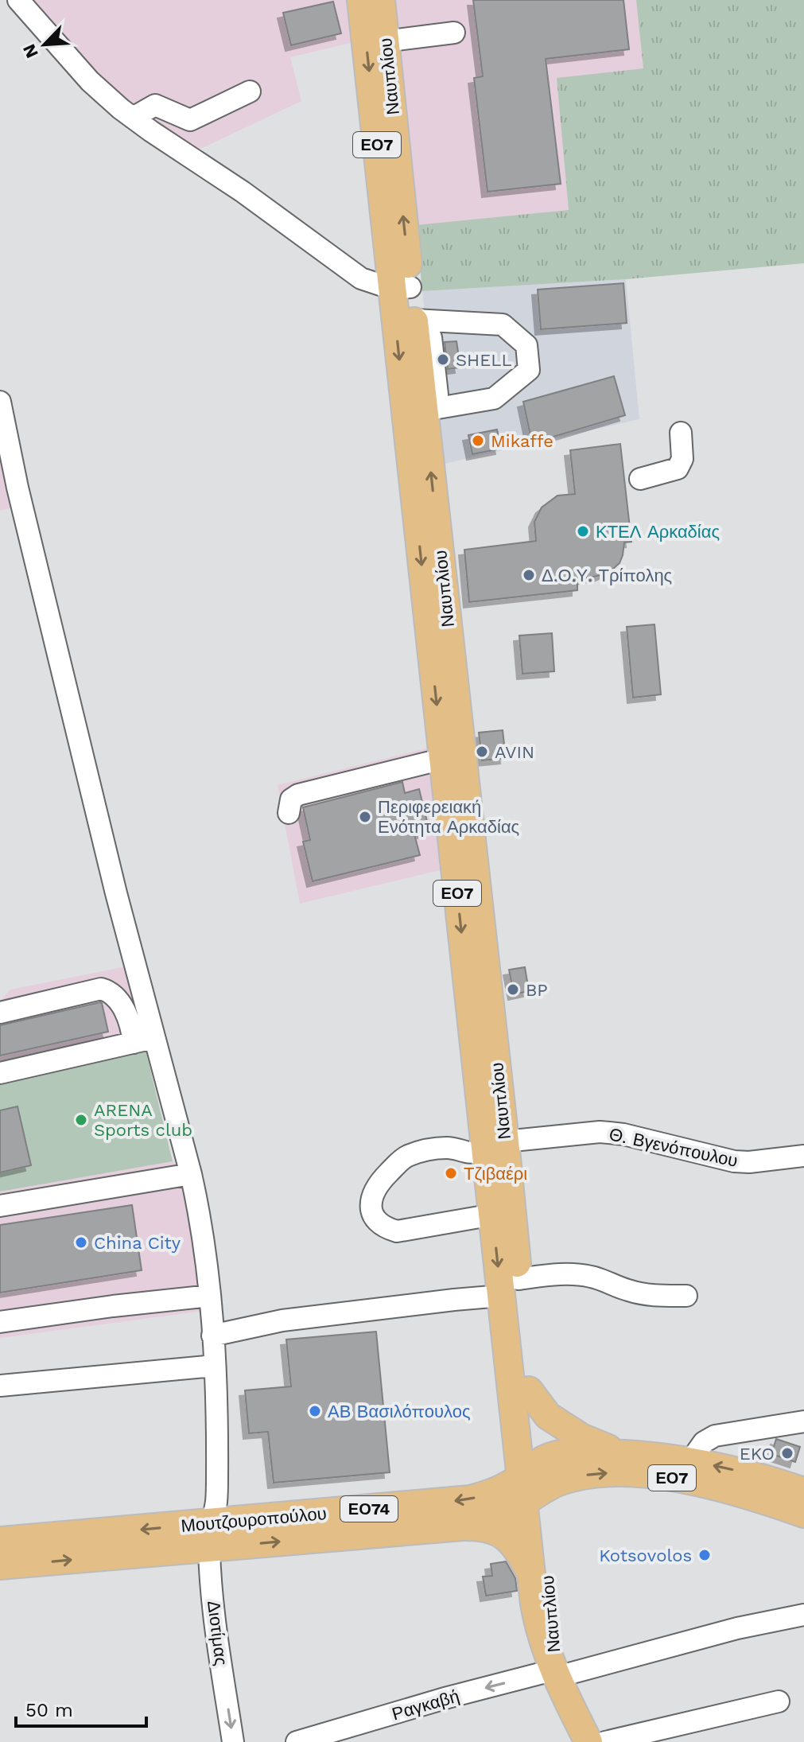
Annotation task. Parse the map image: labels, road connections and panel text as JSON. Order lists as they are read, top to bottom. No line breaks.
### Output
{"streets":{"main road":["Ναυπλίου","ΕΟ7","ΕΟ74","Μουτζουροπούλου"],"street":["Θ. Βγενόπουλου","Διοτίμας","Ραγκαβή"]},"crossings":[["Ναυπλίου","ΕΟ7"],["Ναυπλίου","Θ. Βγενόπουλου"],["Ναυπλίου","Μουτζουροπούλου"],["Ναυπλίου","Ραγκαβή"],["ΕΟ7","Μουτζουροπούλου"],["Μουτζουροπούλου","Διοτίμας"]],"one_way":["Ραγκαβή"],"places":["SHELL","Mikaffe","ΚΤΕΛ Αρκαδίας","Δ.Ο.Υ. Τρίπολης","AVIN","Περιφερειακή Ενότητα Αρκαδίας","BP","ARENA Sports club","Τζιβαέρι","China City","ΑΒ Βασιλόπουλος","EKO","Kotsovolos"],"scale_bar":"50 m","north":"bottom left"}
